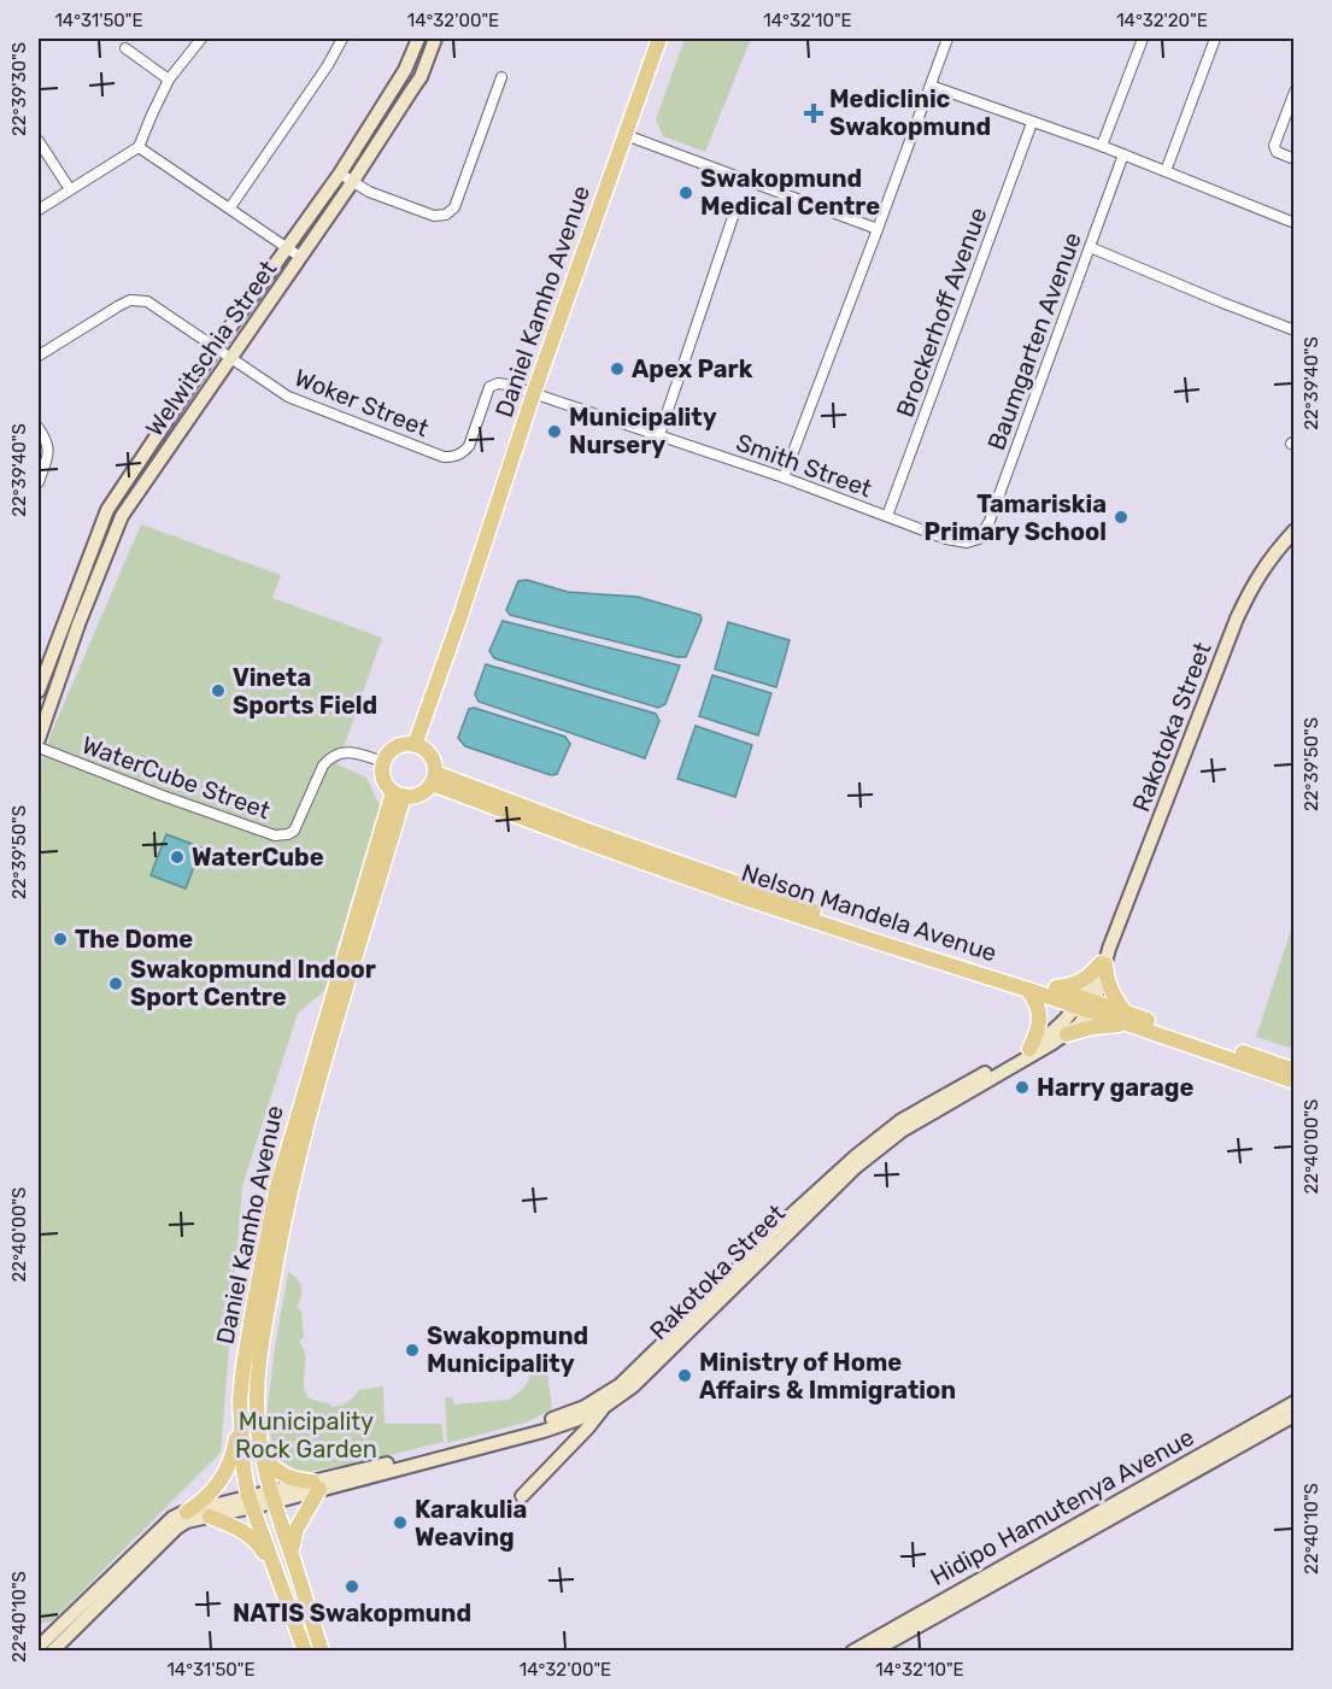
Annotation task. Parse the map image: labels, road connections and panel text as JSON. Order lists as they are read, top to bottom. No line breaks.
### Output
{"streets":{"main road":["Daniel Kamho Avenue","Nelson Mandela Avenue"],"street":["Brockerhoff Avenue","Baumgarten Avenue","Welwitschia Street","Woker Street","Smith Street","Rakotoka Street","WaterCube Street","Hidipo Hamutenya Avenue"]},"crossings":[["Daniel Kamho Avenue","Woker Street"],["Daniel Kamho Avenue","Smith Street"],["Daniel Kamho Avenue","Rakotoka Street"],["Daniel Kamho Avenue","WaterCube Street"],["Daniel Kamho Avenue","Nelson Mandela Avenue"],["Brockerhoff Avenue","Smith Street"],["Baumgarten Avenue","Smith Street"],["Welwitschia Street","Woker Street"],["Woker Street","Smith Street"],["Rakotoka Street","Nelson Mandela Avenue"],["WaterCube Street","Nelson Mandela Avenue"]],"parks":["Municipality Rock Garden"],"places":{"health":["Mediclinic Swakopmund"],"other":["Swakopmund Medical Centre","Apex Park","Municipality Nursery","Tamariskia Primary School","Vineta Sports Field","WaterCube","The Dome","Swakopmund Indoor Sport Centre","Harry garage","Swakopmund Municipality","Ministry of Home Affairs & Immigration","Karakulia Weaving","NATIS Swakopmund"]},"coordinates":["14°31'50\"E","14°32'00\"E","14°32'10\"E","14°32'20\"E","22°39'30\"S","22°39'40\"S","22°39'50\"S","22°40'00\"S","22°40'10\"S"]}
